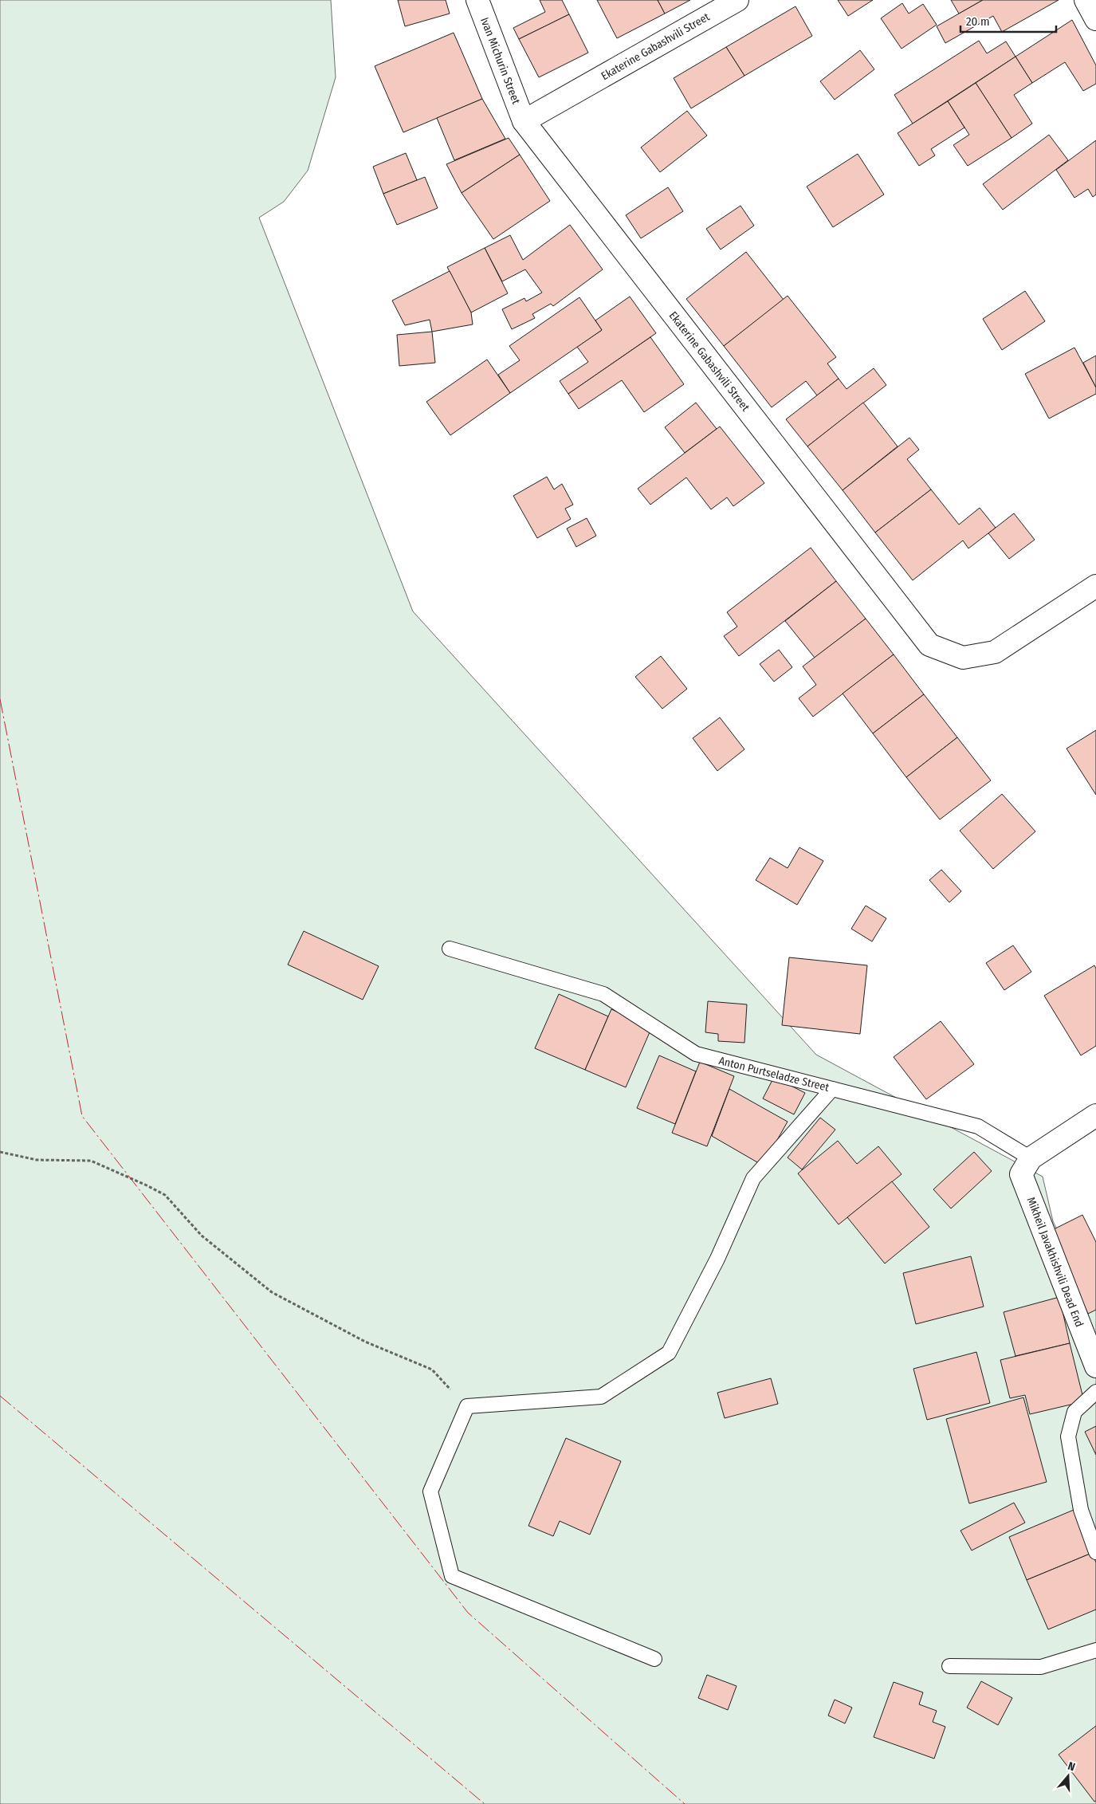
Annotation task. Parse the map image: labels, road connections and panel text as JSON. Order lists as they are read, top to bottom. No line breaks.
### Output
{"streets":{"street":["Ekaterine Gabashvili Street","Ivan Michurin Street","Mikheil Javakhishvili Dead End"],"lane":["Anton Purtseladze Street"]},"crossings":[["Ekaterine Gabashvili Street","Ivan Michurin Street"],["Anton Purtseladze Street","Mikheil Javakhishvili Dead End"]],"scale_bar":"20 m","north":"top"}
